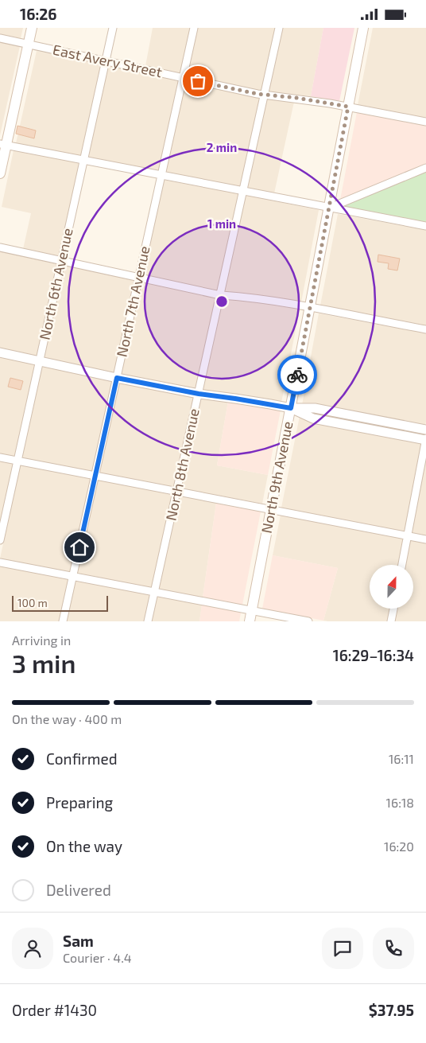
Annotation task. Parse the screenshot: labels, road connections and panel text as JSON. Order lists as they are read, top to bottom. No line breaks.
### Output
{"streets":{"main road":["North 9th Avenue"],"street":["East Avery Street","North 6th Avenue","North 7th Avenue","North 8th Avenue"]},"crossings":[["East Avery Street","North 6th Avenue"],["East Avery Street","North 7th Avenue"],["East Avery Street","North 8th Avenue"],["East Avery Street","North 9th Avenue"]],"scale_bar":"100 m","north":"top","page":{"status":"16:26","scale":"100 m","heading":["3 min","Arriving in","16:29–16:34"],"panel":["Sam","Courier · 4.4","Order #1430","$37.95"],"bar":"On the way · 400 m","list":[["Confirmed","16:11"],["Preparing","16:18"],["On the way","16:20"],"Delivered"]},"rings":["2 min","1 min"]}
